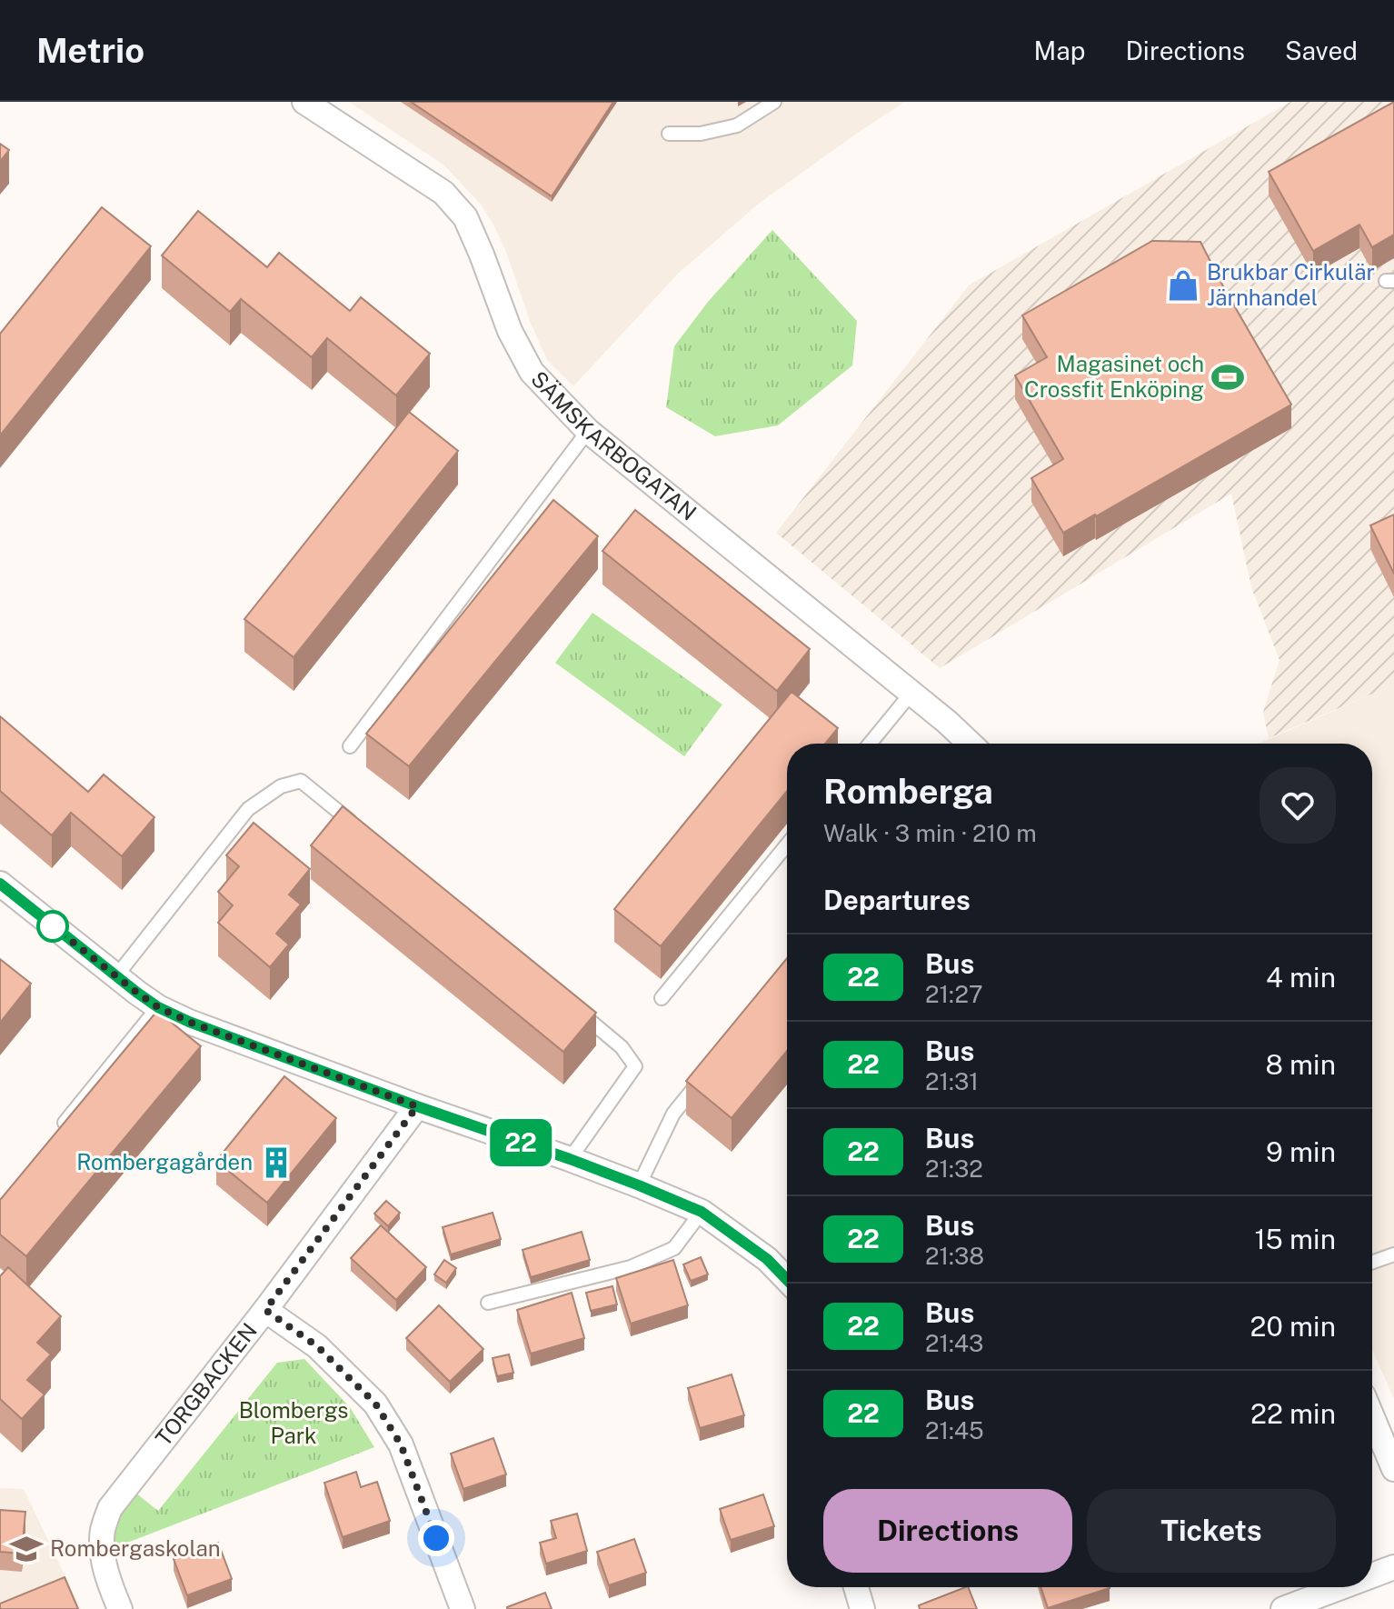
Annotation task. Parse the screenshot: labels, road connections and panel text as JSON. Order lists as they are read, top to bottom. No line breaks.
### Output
{"streets":{"street":["SÄMSKARBOGATAN","TORGBACKEN"]},"parks":["Blombergs Park"],"places":{"shop":["Brukbar Cirkulär Järnhandel"],"sports":["Magasinet och Crossfit Enköping"],"building":["Rombergagården"],"school or university":["Rombergaskolan"]},"lines":["bus line 22"],"page":{"header":"Metrio","nav":["Map","Directions","Saved"],"on_map":"22","heading":[["Romberga","Walk · 3 min · 210 m"],"Departures"],"list":[{"mark":"22","name":"Bus","note":"21:27","value":"4 min"},{"mark":"22","name":"Bus","note":"21:31","value":"8 min"},{"mark":"22","name":"Bus","note":"21:32","value":"9 min"},{"mark":"22","name":"Bus","note":"21:38","value":"15 min"},{"mark":"22","name":"Bus","note":"21:43","value":"20 min"},{"mark":"22","name":"Bus","note":"21:45","value":"22 min"}],"buttons":["Directions","Tickets"]}}
